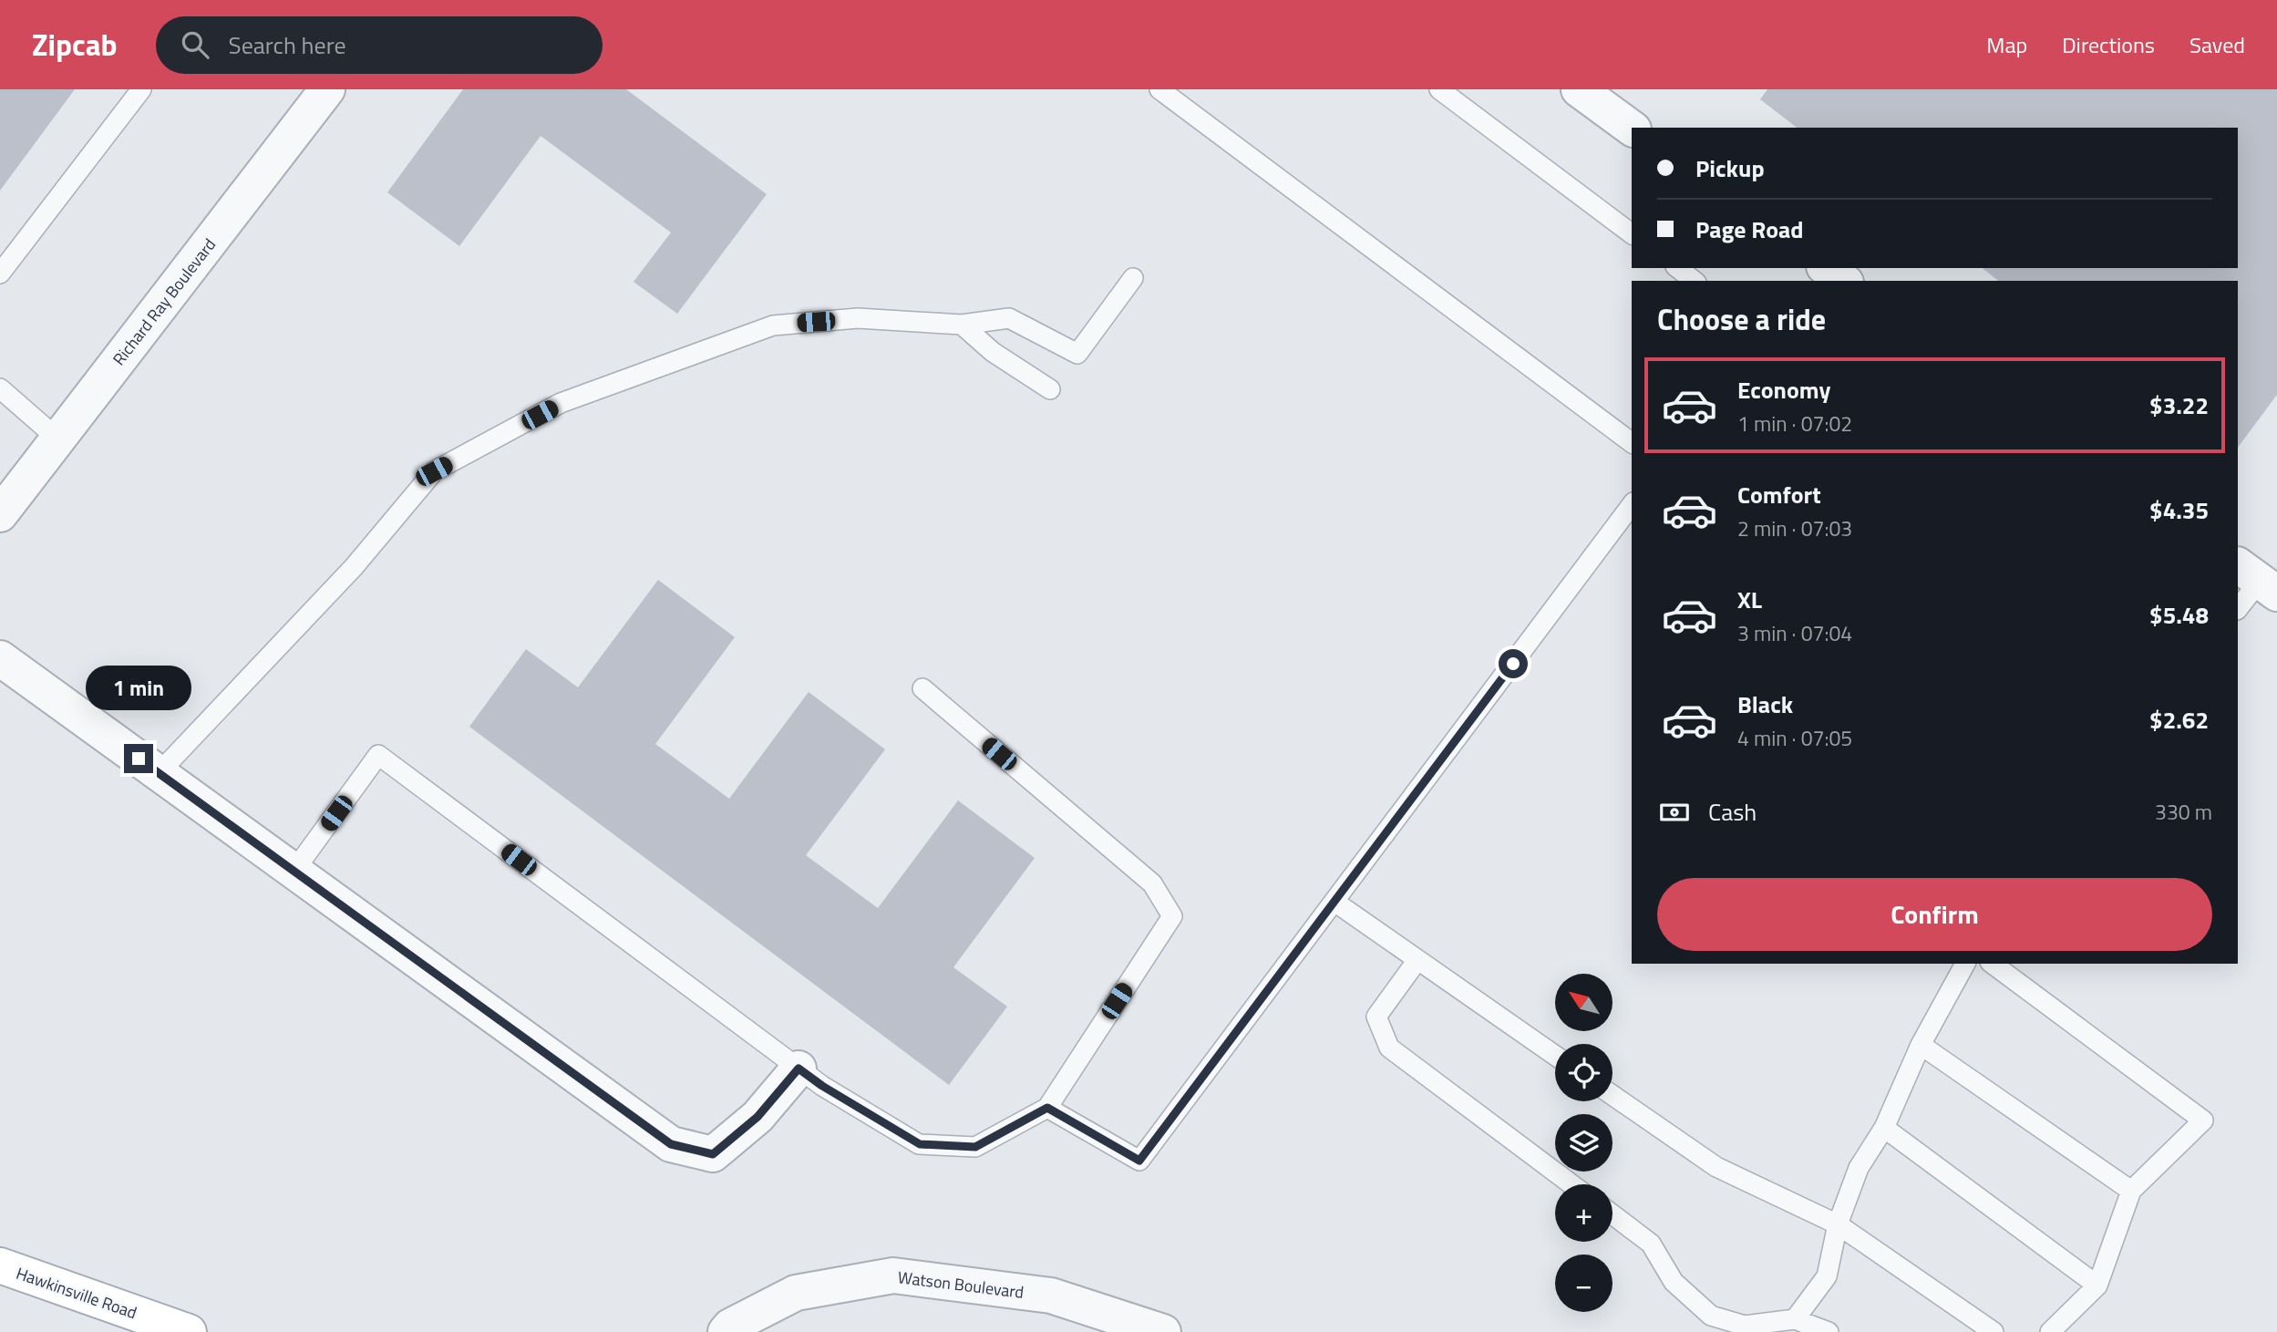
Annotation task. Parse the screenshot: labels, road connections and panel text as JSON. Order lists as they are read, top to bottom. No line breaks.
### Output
{"streets":{"main road":["Hawkinsville Road"],"street":["Richard Ray Boulevard","Watson Boulevard"]},"north":"top left","page":{"header":"Zipcab","search":"Search here","nav":["Map","Directions","Saved"],"banner":["Pickup","Page Road"],"heading":"Choose a ride","list":[{"name":"Economy","note":"1 min · 07:02","value":"$3.22"},{"name":"Comfort","note":"2 min · 07:03","value":"$4.35"},{"name":"XL","note":"3 min · 07:04","value":"$5.48"},{"name":"Black","note":"4 min · 07:05","value":"$2.62"}],"bubble":"1 min","pay":["Cash","330 m"],"buttons":"Confirm","map_buttons":["+","−"]}}
